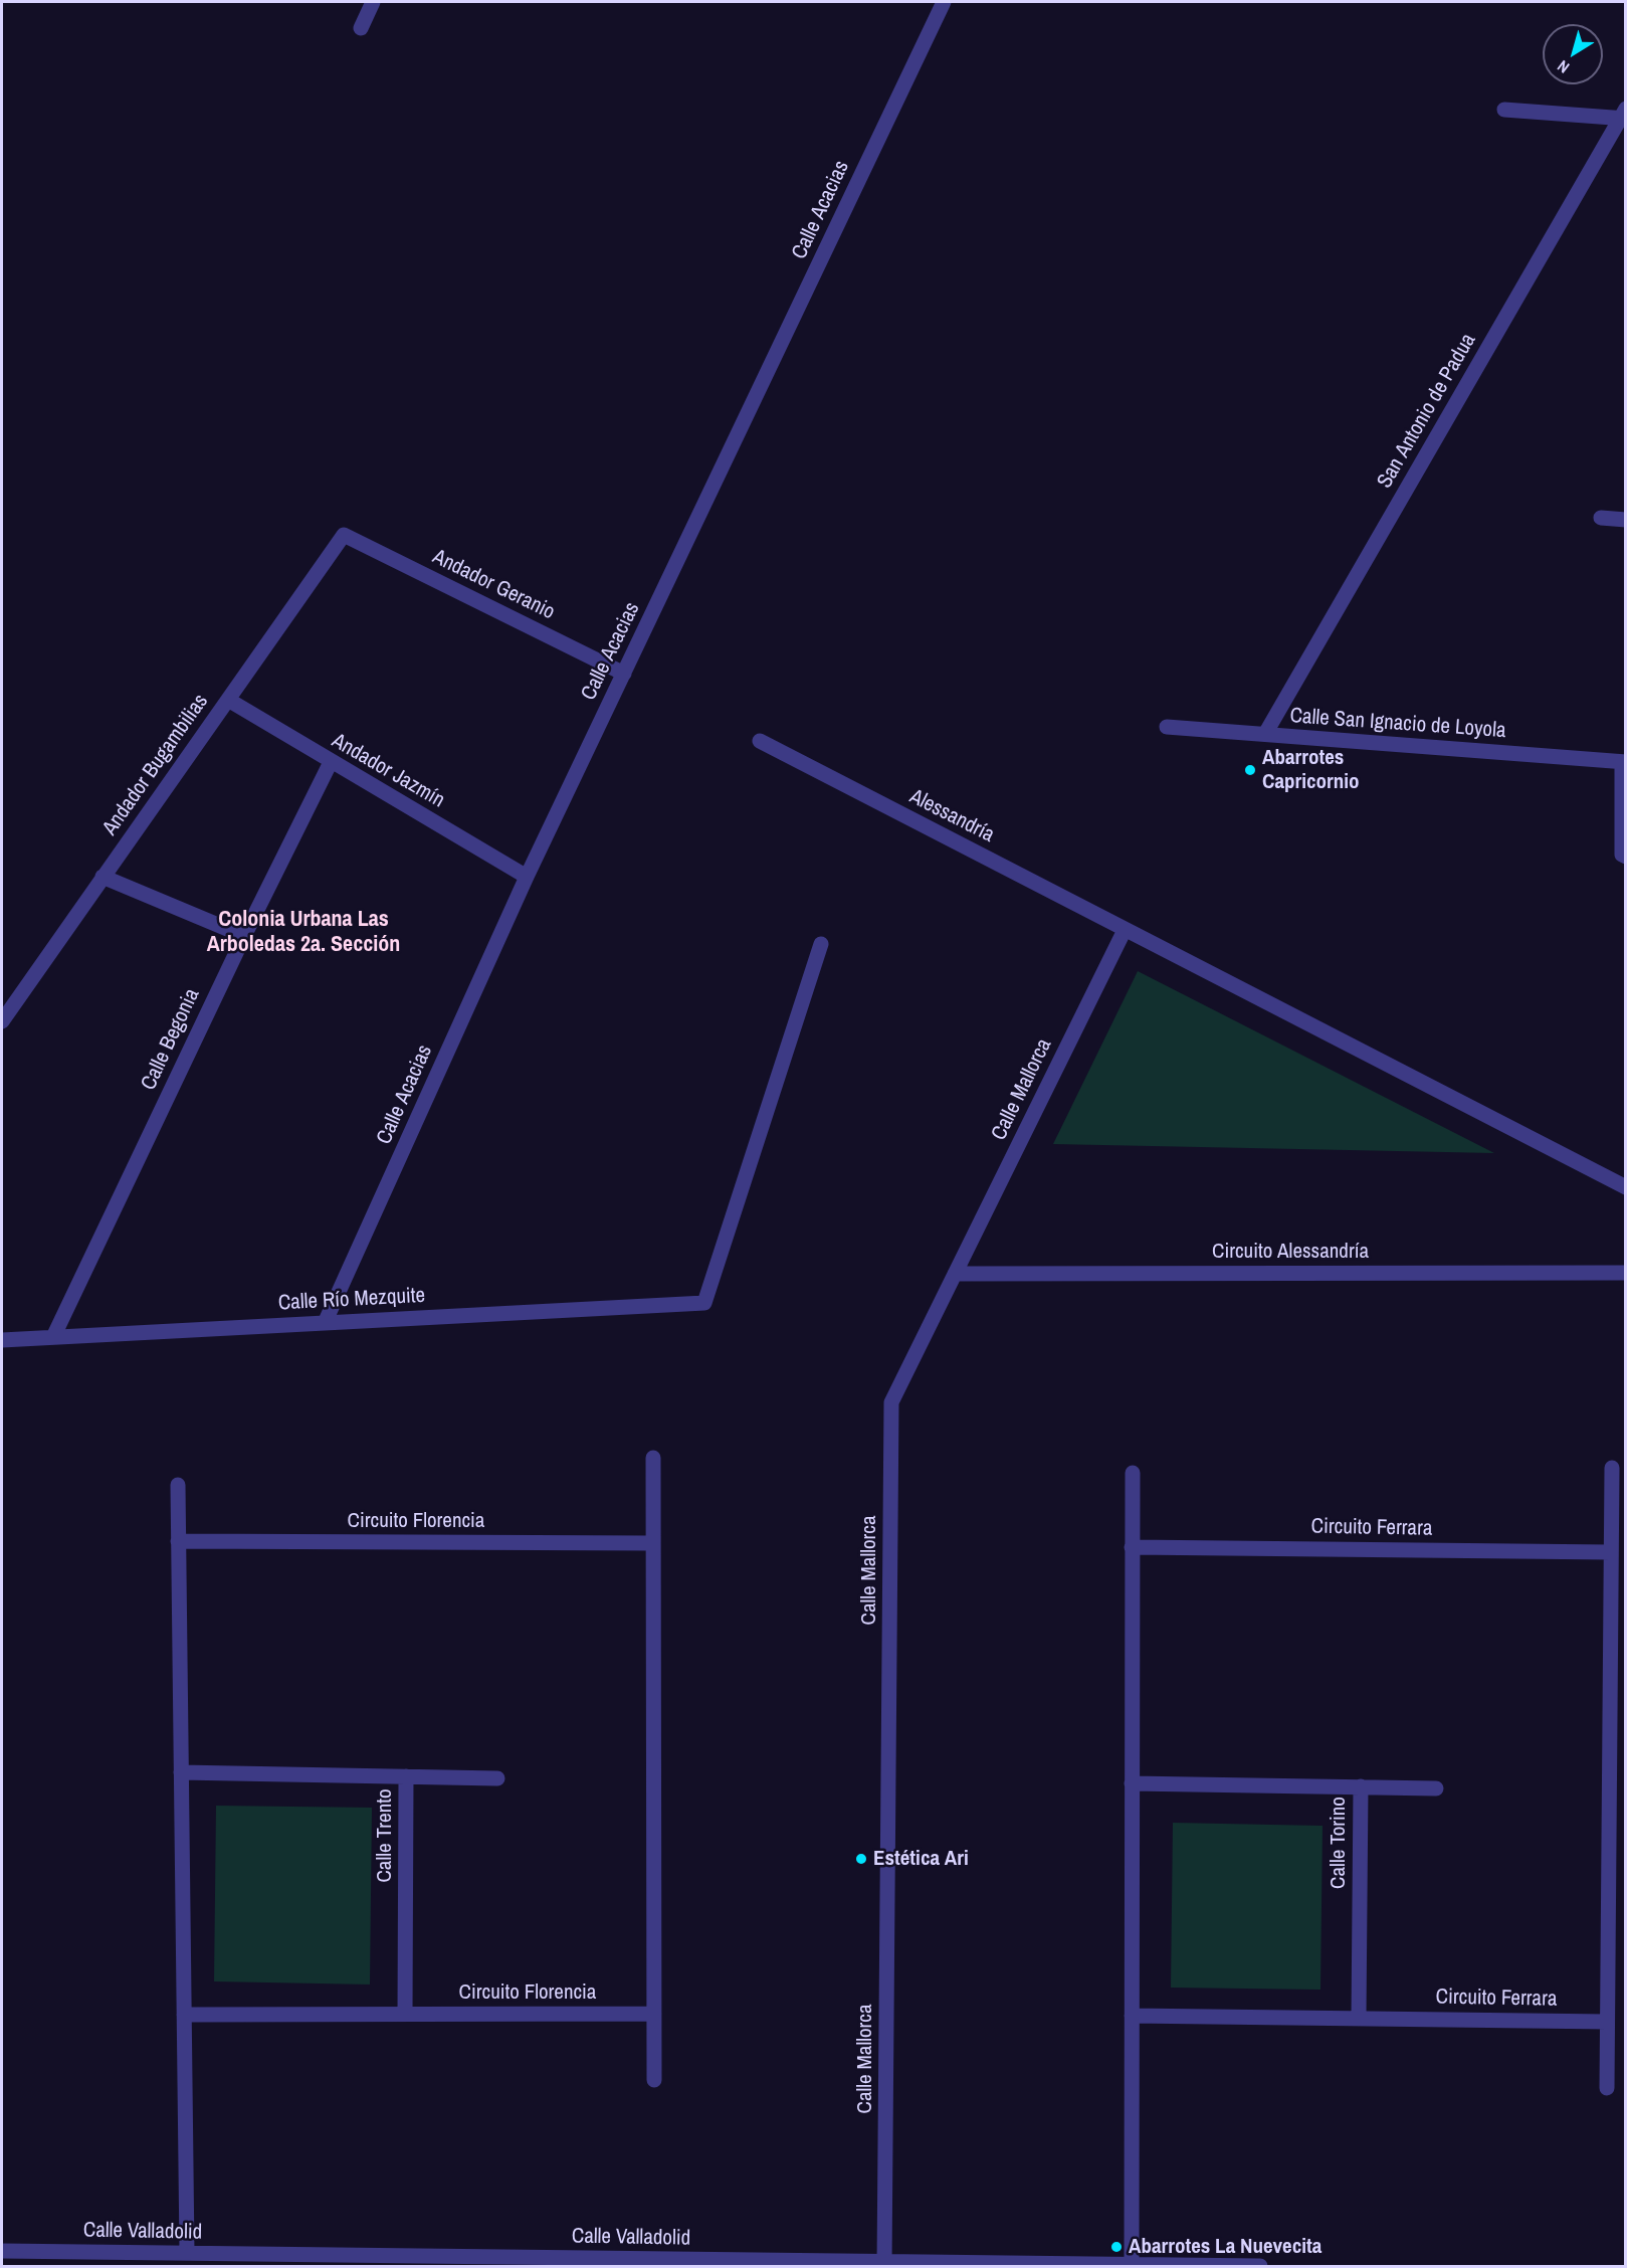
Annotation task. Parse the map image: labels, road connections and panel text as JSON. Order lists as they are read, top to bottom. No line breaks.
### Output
{"streets":{"street":["Calle Acacias","San Antonio de Padua","Andador Geranio","Calle San Ignacio de Loyola","Andador Bugambilias","Andador Jazmín","Alessandría","Calle Begonia","Calle Mallorca","Circuito Alessandría","Calle Río Mezquite","Circuito Florencia","Circuito Ferrara","Calle Trento","Calle Torino","Calle Valladolid"]},"crossings":[["Calle Acacias","Andador Geranio"],["Calle Acacias","Andador Jazmín"],["Calle Acacias","Calle Río Mezquite"],["San Antonio de Padua","Calle San Ignacio de Loyola"],["Andador Geranio","Andador Bugambilias"],["Andador Bugambilias","Andador Jazmín"],["Andador Jazmín","Calle Begonia"],["Alessandría","Calle Mallorca"],["Calle Begonia","Calle Río Mezquite"],["Calle Mallorca","Circuito Alessandría"],["Calle Mallorca","Calle Valladolid"],["Circuito Florencia","Calle Trento"],["Circuito Ferrara","Calle Torino"]],"districts":["Colonia Urbana Las Arboledas 2a. Sección"],"places":["Abarrotes Capricornio","Estética Ari","Abarrotes La Nuevecita"],"north":"bottom left"}
